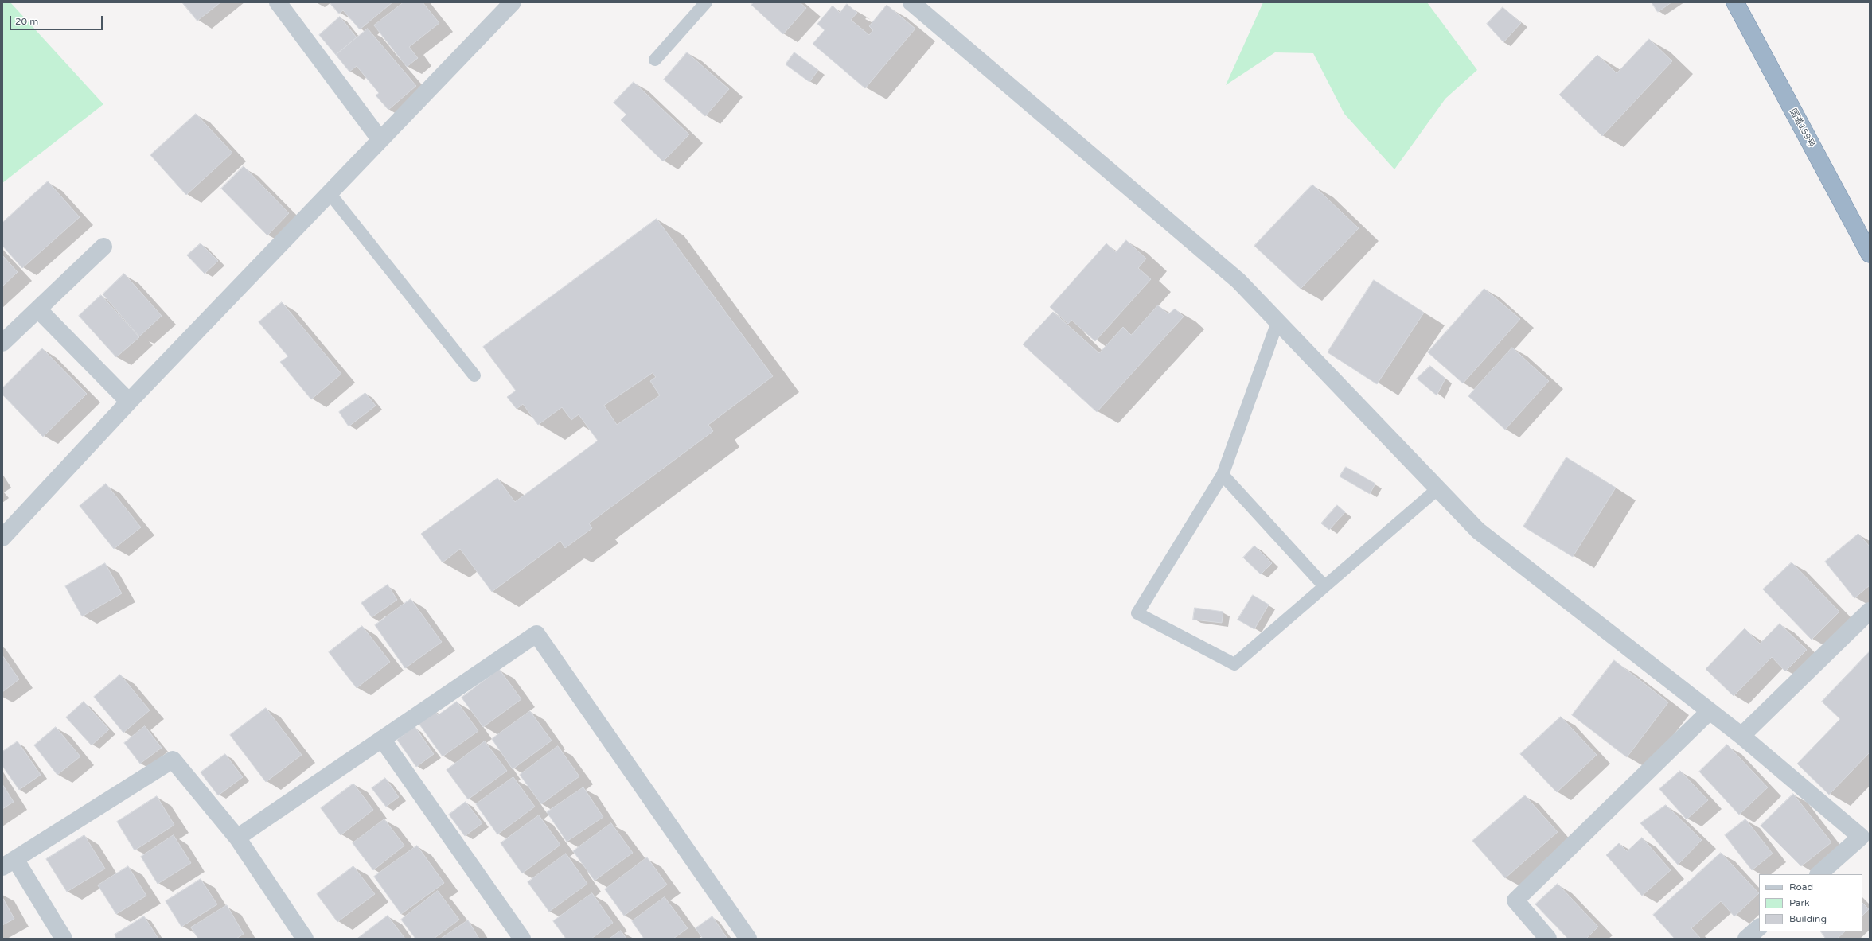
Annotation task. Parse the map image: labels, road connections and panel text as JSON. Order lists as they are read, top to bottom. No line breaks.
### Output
{"streets":{"highway":["国道159号"]},"legend":["Road","Park","Building"],"scale_bar":"20 m"}
